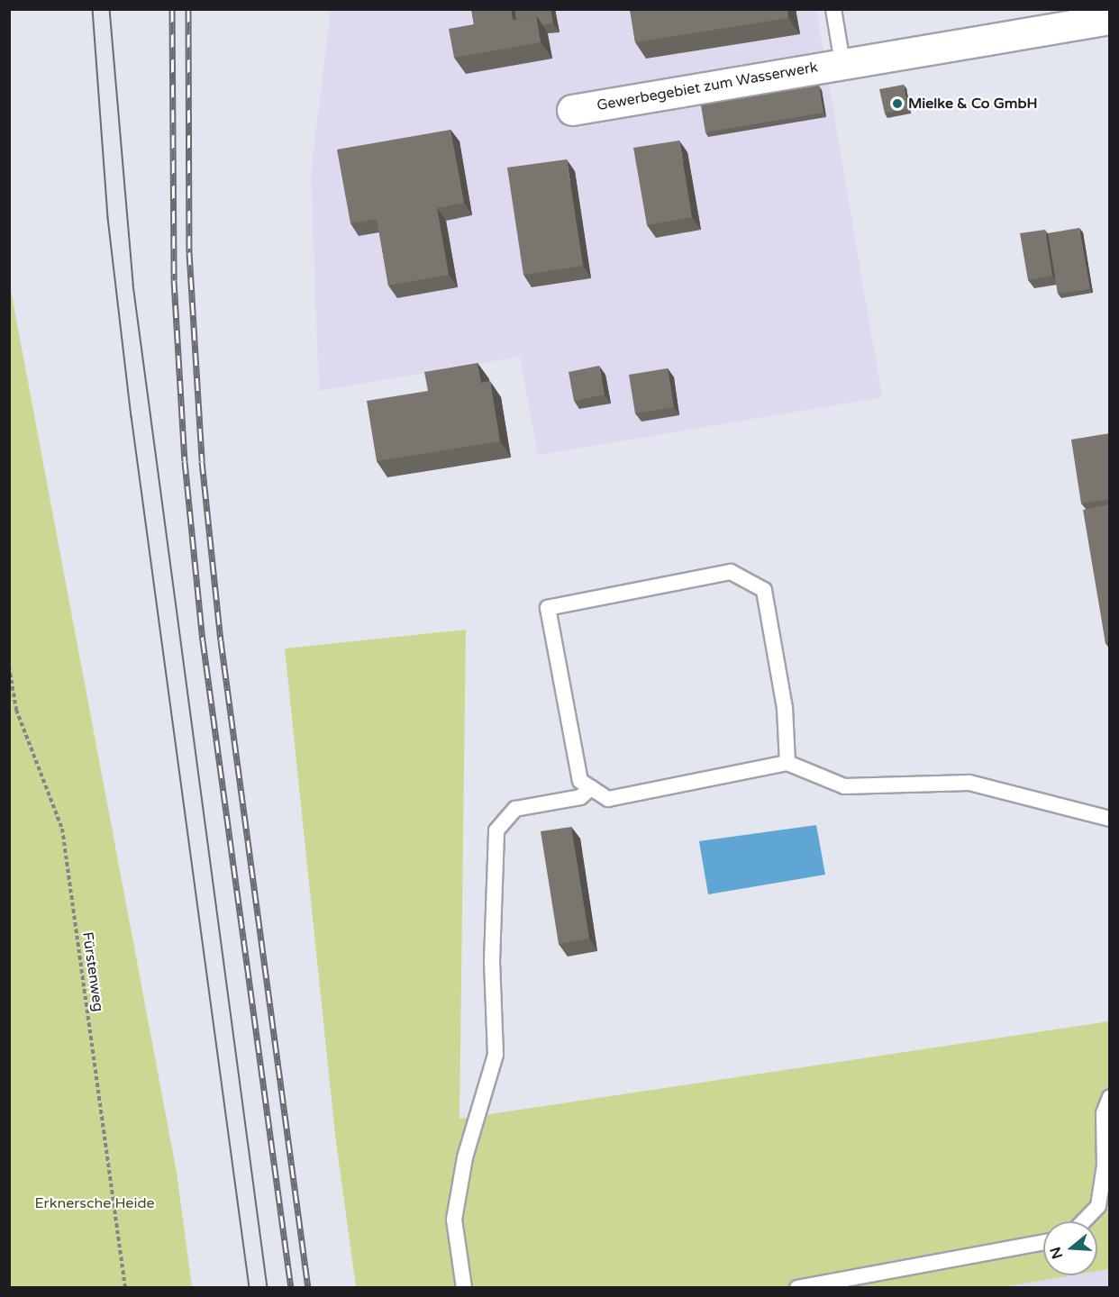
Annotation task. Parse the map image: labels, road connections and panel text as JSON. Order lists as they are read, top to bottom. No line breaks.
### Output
{"streets":{"street":["Gewerbegebiet zum Wasserwerk"],"path":["Fürstenweg"]},"parks":["Erknersche Heide"],"places":["Mielke & Co GmbH"],"north":"left"}
